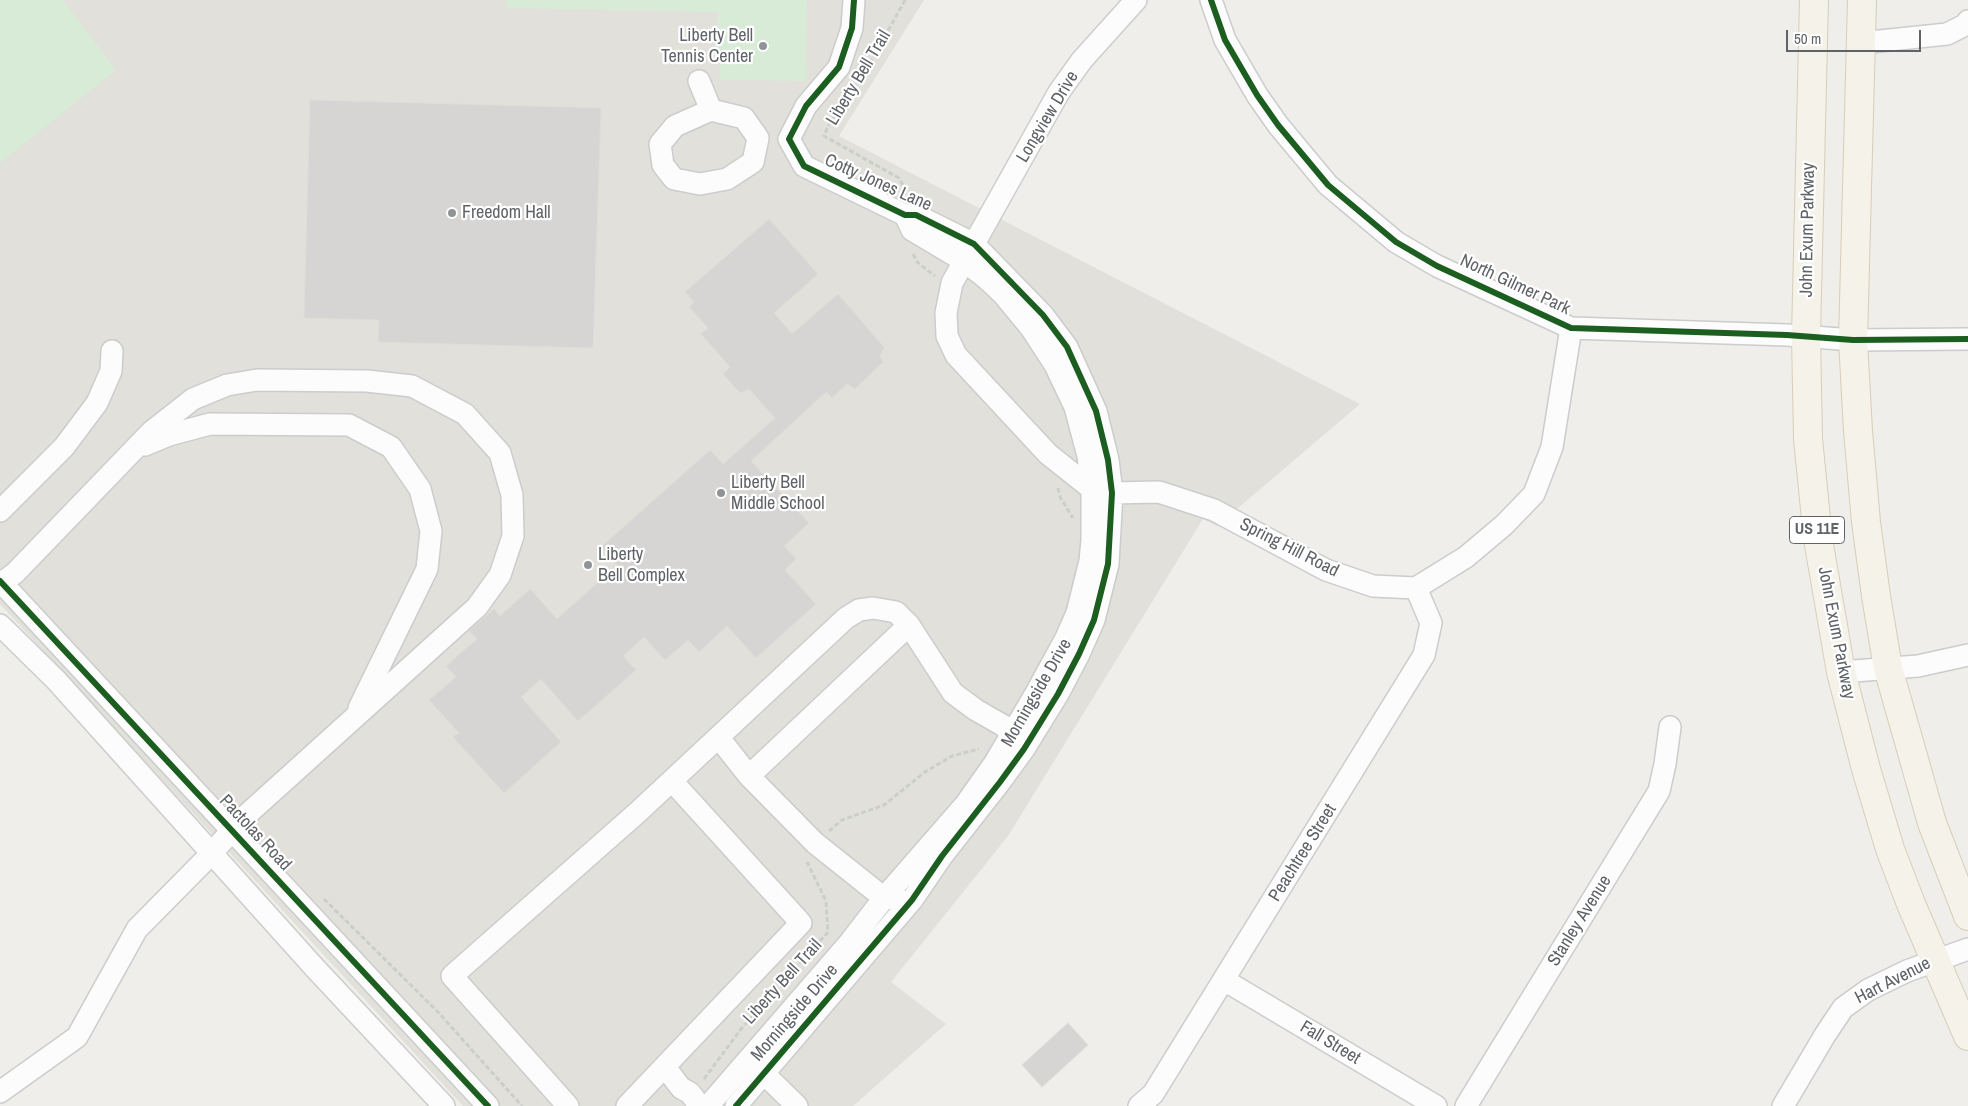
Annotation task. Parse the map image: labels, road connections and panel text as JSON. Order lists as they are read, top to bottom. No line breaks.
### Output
{"streets":{"main road":["John Exum Parkway","US 11E"],"street":["Longview Drive","Cotty Jones Lane","North Gilmer Park","Spring Hill Road","Morningside Drive","Pactolas Road","Peachtree Street","Stanley Avenue","Hart Avenue","Fall Street"],"path":["Liberty Bell Trail"]},"crossings":[["Liberty Bell Trail","Longview Drive"],["Liberty Bell Trail","Cotty Jones Lane"],["Longview Drive","Cotty Jones Lane"],["Longview Drive","Spring Hill Road"],["Longview Drive","Morningside Drive"],["Cotty Jones Lane","Morningside Drive"],["John Exum Parkway","North Gilmer Park"],["John Exum Parkway","Hart Avenue"],["North Gilmer Park","US 11E"],["Spring Hill Road","Morningside Drive"],["Spring Hill Road","Peachtree Street"],["Peachtree Street","Fall Street"]],"places":["Liberty Bell Tennis Center","Freedom Hall","Liberty Bell Middle School","Liberty Bell Complex"],"scale_bar":"50 m"}
